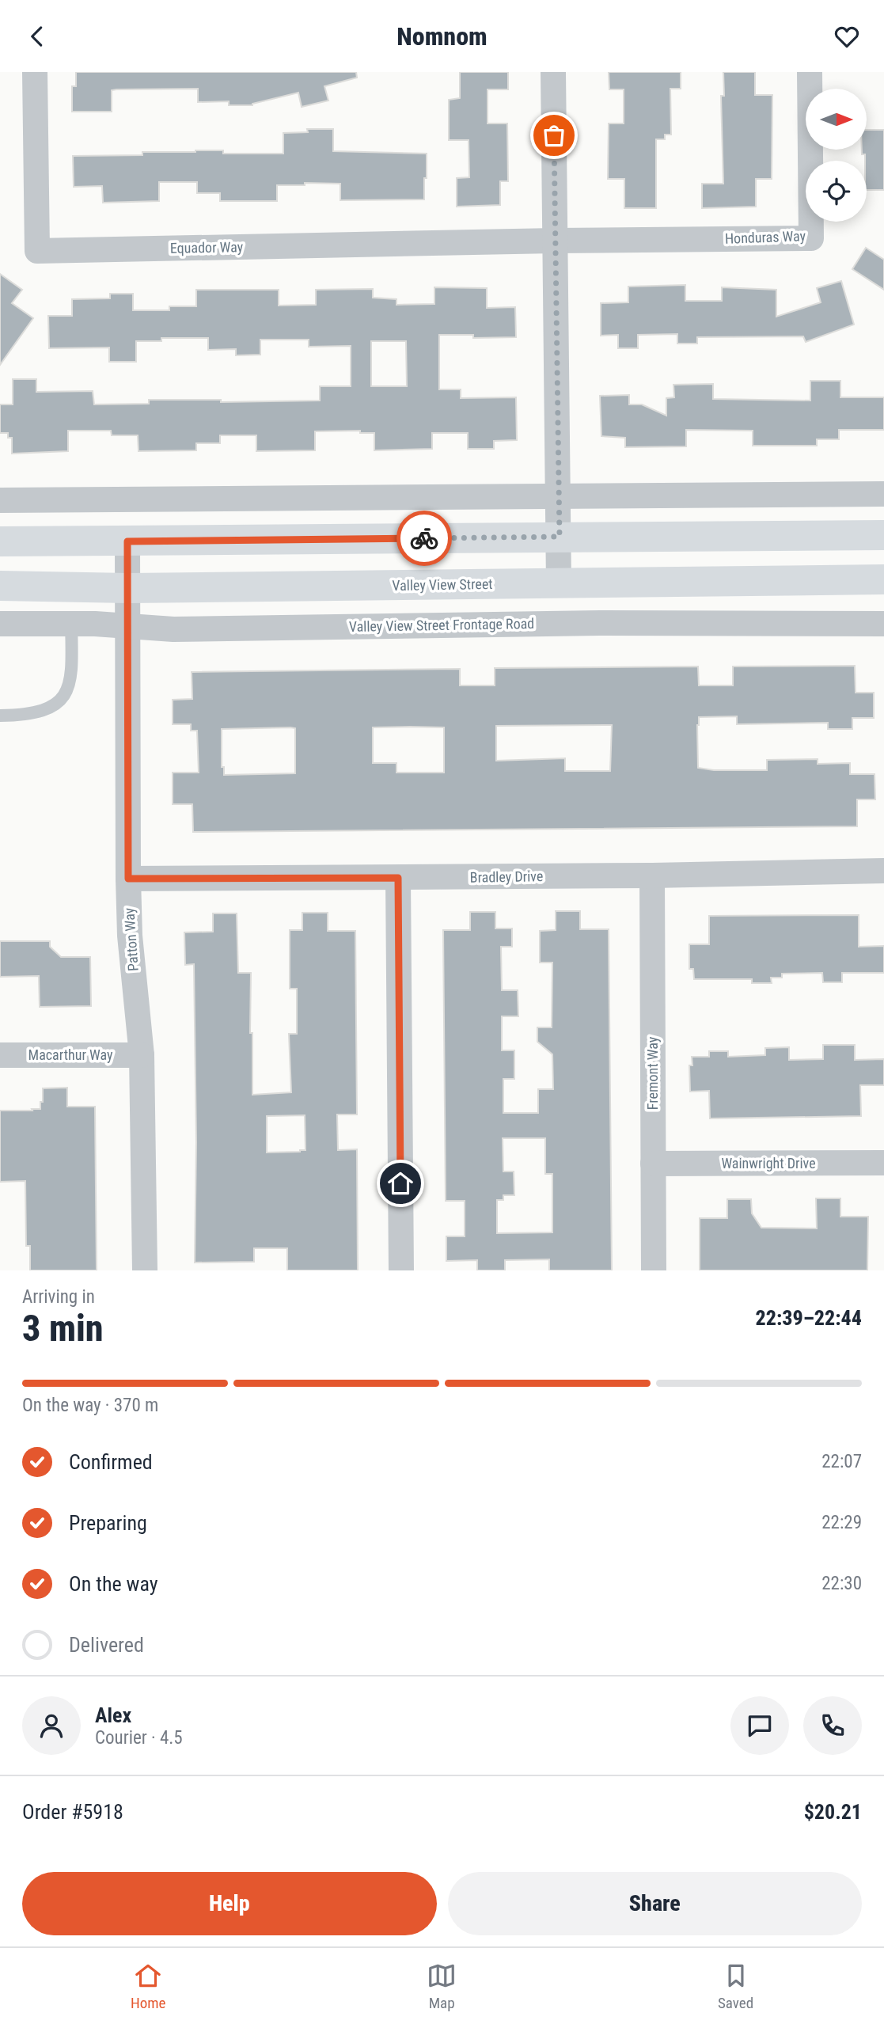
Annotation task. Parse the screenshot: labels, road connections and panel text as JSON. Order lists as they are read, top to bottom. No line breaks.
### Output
{"streets":{"main road":["Valley View Street"],"street":["Honduras Way","Equador Way","Valley View Street Frontage Road","Bradley Drive","Patton Way","Macarthur Way","Fremont Way","Wainwright Drive"]},"crossings":[["Honduras Way","Equador Way"],["Valley View Street","Patton Way"],["Valley View Street Frontage Road","Patton Way"],["Bradley Drive","Patton Way"],["Bradley Drive","Fremont Way"],["Patton Way","Macarthur Way"],["Fremont Way","Wainwright Drive"]],"north":"right","page":{"header":"Nomnom","heading":["3 min","Arriving in","22:39–22:44"],"panel":["Alex","Courier · 4.5","Order #5918","$20.21"],"bar":"On the way · 370 m","list":[["Confirmed","22:07"],["Preparing","22:29"],["On the way","22:30"],"Delivered"],"buttons":["Help","Share"],"tabs":["Home","Map","Saved"]}}
